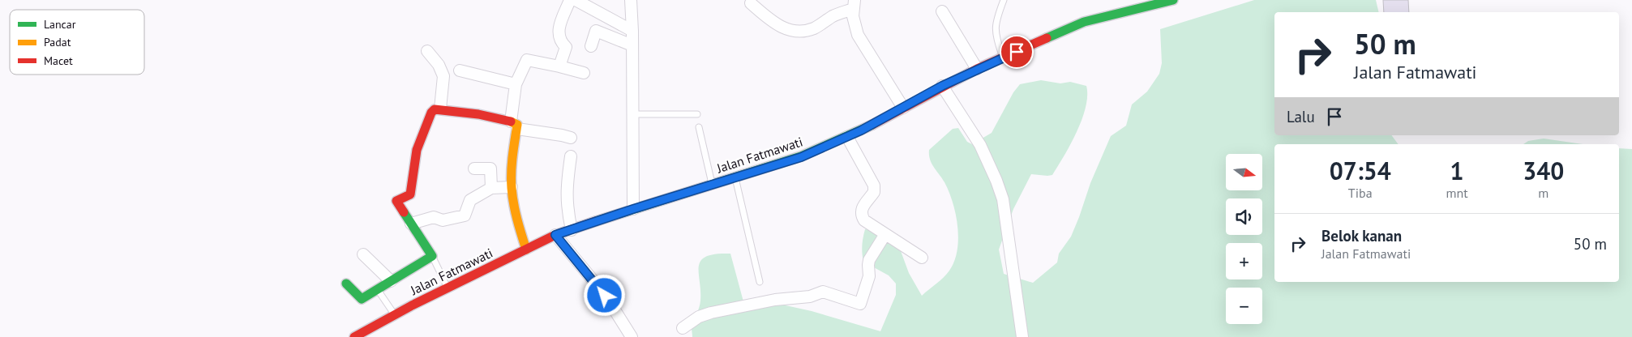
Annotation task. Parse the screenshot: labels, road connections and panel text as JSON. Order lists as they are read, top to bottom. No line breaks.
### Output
{"streets":{"main road":["Jalan Fatmawati"]},"legend":["Lancar","Padat","Macet"],"north":"right","page":{"turn":["50 m","Jalan Fatmawati"],"then":"Lalu","eta":["07:54","Tiba","1","mnt","340","m"],"map_buttons":["+","−"],"list":[{"name":"Belok kanan","note":"Jalan Fatmawati","value":"50 m"}]}}
